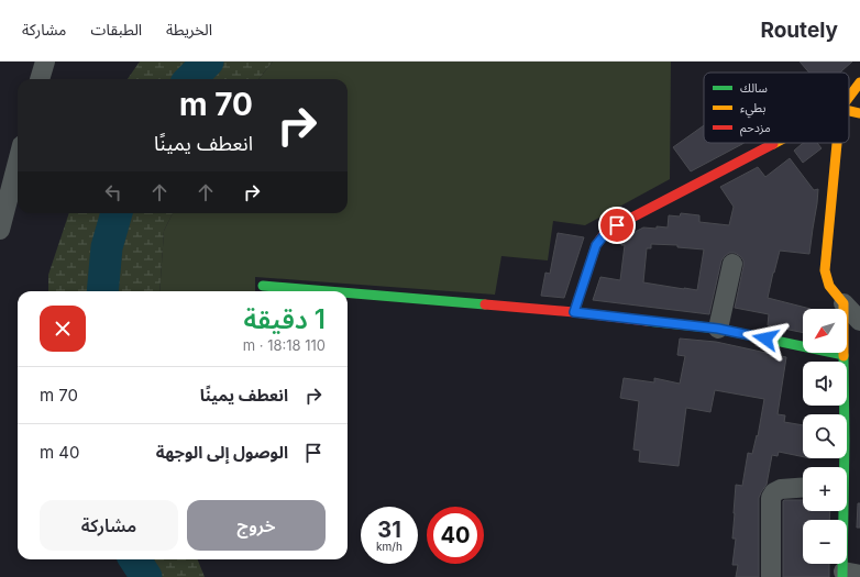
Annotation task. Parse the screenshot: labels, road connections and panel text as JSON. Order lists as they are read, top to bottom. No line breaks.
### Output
{"legend":["سالك","بطيء","مزدحم"],"north":"bottom left","page":{"header":"Routely","nav":["الخريطة","الطبقات","مشاركة"],"turn":["70 m","انعطف يمينًا"],"heading":["1 دقيقة","110 m · 18:18"],"map_buttons":["+","−"],"list":[{"name":"انعطف يمينًا","value":"70 m"},{"name":"الوصول إلى الوجهة","value":"40 m"}],"buttons":["خروج","مشاركة"],"speed":"31 km/h","limit":"40"}}
